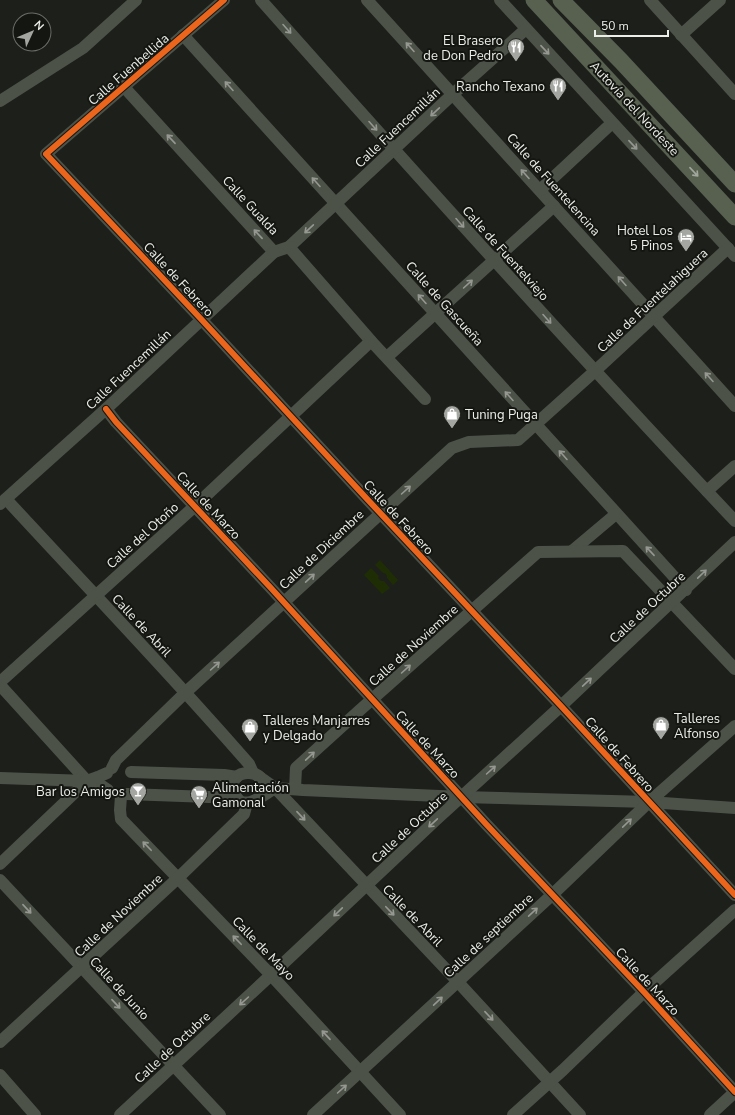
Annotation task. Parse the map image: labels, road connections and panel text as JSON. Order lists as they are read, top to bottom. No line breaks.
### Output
{"streets":{"highway":["Autovía del Nordeste"],"street":["Calle Fuenbellida","Calle Fuencemillán","Calle de Fuentelencina","Calle Gualda","Calle de Fuentelviejo","Calle de Febrero","Calle de Fuentelahiguera","Calle de Gascueña","Calle de Marzo","Calle del Otoño","Calle de Diciembre","Calle de Octubre","Calle de Abril","Calle de Noviembre","Calle de septiembre","Calle de Mayo","Calle de Junio"]},"crossings":[["Calle Fuenbellida","Calle Gualda"],["Calle Fuenbellida","Calle de Febrero"],["Calle Fuenbellida","Calle de Gascueña"],["Calle Fuencemillán","Calle de Fuentelencina"],["Calle Fuencemillán","Calle Gualda"],["Calle Fuencemillán","Calle de Fuentelviejo"],["Calle Fuencemillán","Calle de Febrero"],["Calle Fuencemillán","Calle de Gascueña"],["Calle Fuencemillán","Calle de Marzo"],["Calle Fuencemillán","Calle de Abril"],["Calle de Fuentelencina","Calle de Fuentelahiguera"],["Calle Gualda","Calle del Otoño"],["Calle de Fuentelviejo","Calle de Fuentelahiguera"],["Calle de Febrero","Calle del Otoño"],["Calle de Febrero","Calle de Diciembre"],["Calle de Febrero","Calle de Octubre"],["Calle de Febrero","Calle de Noviembre"],["Calle de Febrero","Calle de septiembre"],["Calle de Fuentelahiguera","Calle de Gascueña"],["Calle de Fuentelahiguera","Calle de Diciembre"],["Calle de Gascueña","Calle de Diciembre"],["Calle de Gascueña","Calle de Octubre"],["Calle de Marzo","Calle del Otoño"],["Calle de Marzo","Calle de Diciembre"],["Calle de Marzo","Calle de Octubre"],["Calle de Marzo","Calle de Noviembre"],["Calle de Marzo","Calle de septiembre"],["Calle del Otoño","Calle de Abril"],["Calle de Diciembre","Calle de Abril"],["Calle de Diciembre","Calle de Mayo"],["Calle de Octubre","Calle de Abril"],["Calle de Octubre","Calle de Noviembre"],["Calle de Octubre","Calle de Mayo"],["Calle de Octubre","Calle de Junio"],["Calle de Abril","Calle de Noviembre"],["Calle de Abril","Calle de septiembre"],["Calle de Noviembre","Calle de Mayo"],["Calle de Noviembre","Calle de Junio"],["Calle de septiembre","Calle de Mayo"]],"one_way":["Calle Gualda","Calle de Fuentelviejo","Calle de Gascueña","Calle de Diciembre","Calle de Abril","Calle de septiembre","Calle de Mayo","Calle de Junio"],"places":{"restaurant":["El Brasero de Don Pedro","Rancho Texano"],"hotel":["Hotel Los 5 Pinos"],"shop":["Tuning Puga","Talleres Alfonso","Talleres Manjarres y Delgado"],"bar":["Bar los Amigos"],"supermarket":["Alimentación Gamonal"]},"scale_bar":"50 m","north":"top right"}
